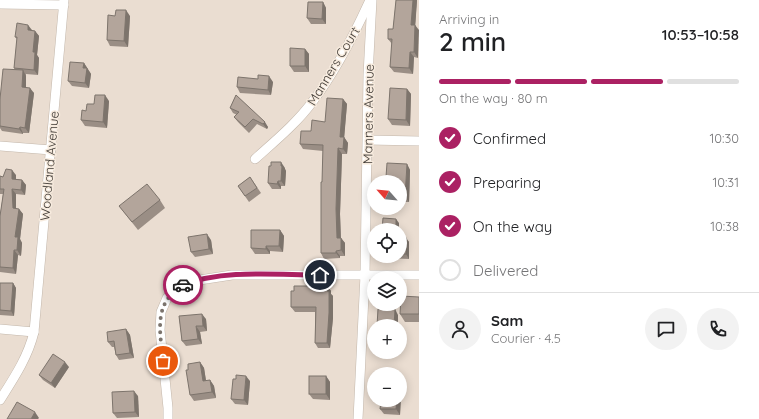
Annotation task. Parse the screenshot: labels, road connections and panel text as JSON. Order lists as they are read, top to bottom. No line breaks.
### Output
{"streets":{"street":["Manners Court","Manners Avenue","Woodland Avenue"]},"crossings":[["Manners Court","Manners Avenue"]],"north":"top left","page":{"heading":["2 min","Arriving in","10:53–10:58"],"panel":["Sam","Courier · 4.5"],"bar":"On the way · 80 m","list":[["Confirmed","10:30"],["Preparing","10:31"],["On the way","10:38"],"Delivered"],"map_buttons":["+","−"]}}
